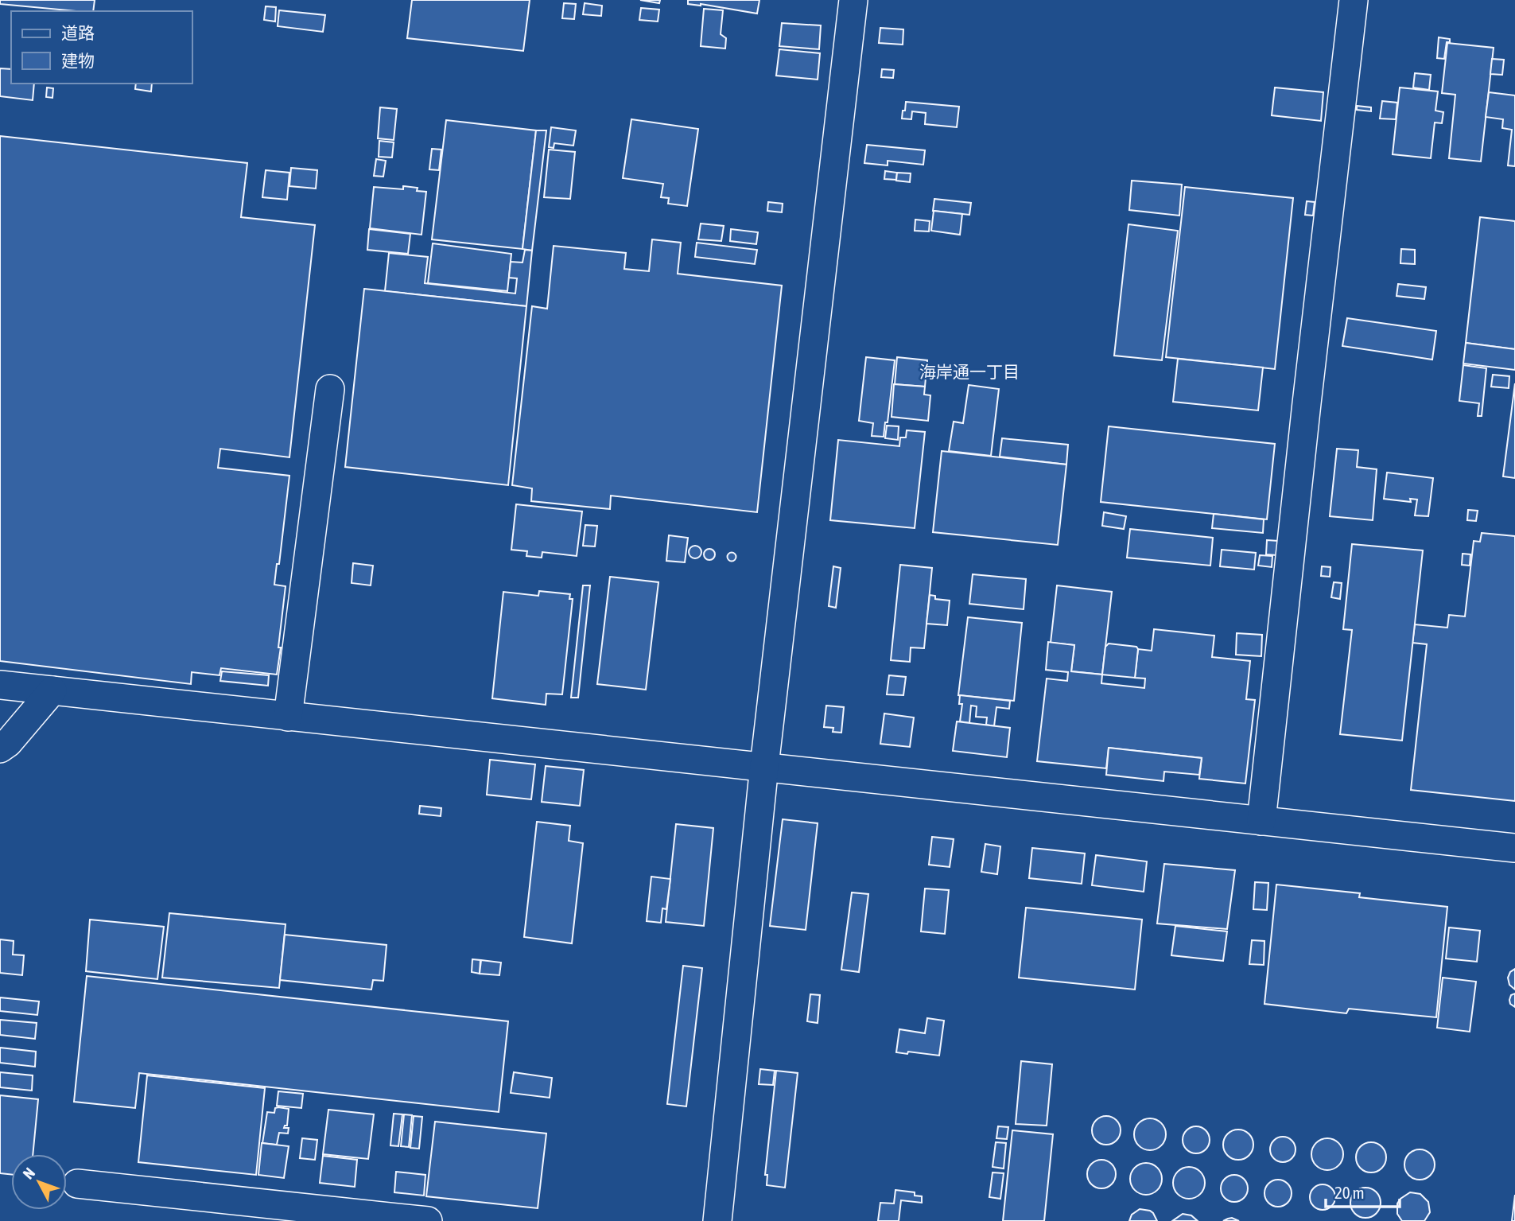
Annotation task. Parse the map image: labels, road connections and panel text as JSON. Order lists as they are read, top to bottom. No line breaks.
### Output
{"districts":["海岸通一丁目"],"legend":["道路","建物"],"scale_bar":"20 m","north":"top left"}
